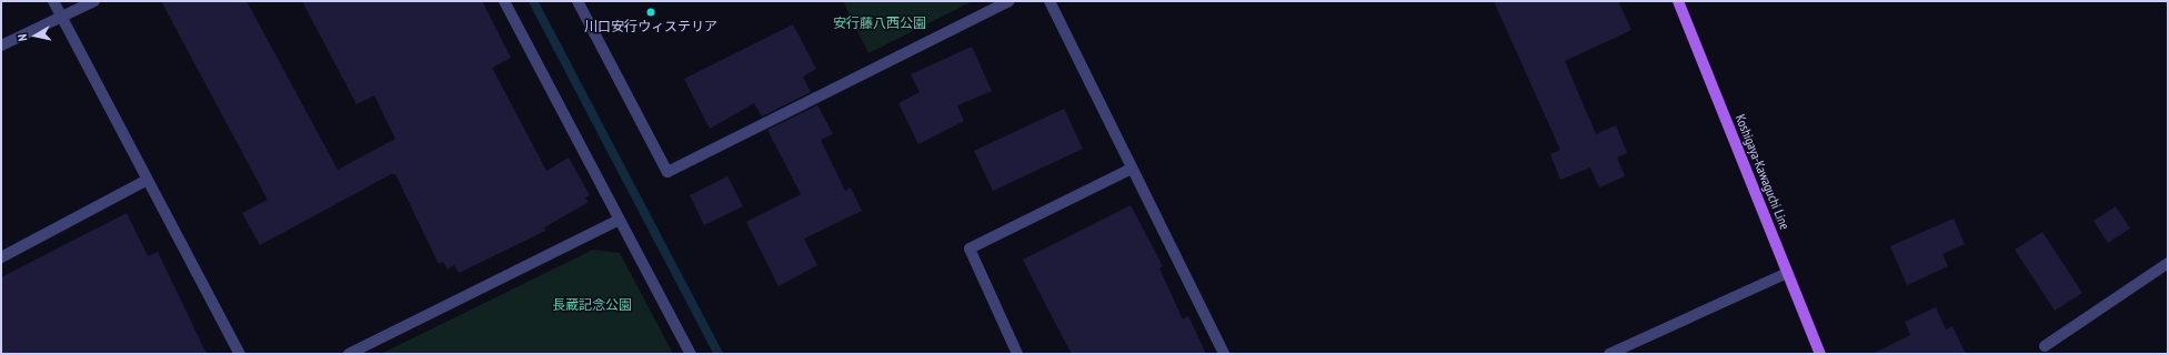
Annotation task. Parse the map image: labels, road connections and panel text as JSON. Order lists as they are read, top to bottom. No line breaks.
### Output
{"streets":{"main road":["Koshigaya-Kawaguchi Line"]},"parks":["安行藤八西公園","長蔵記念公園"],"places":["川口安行ウィステリア"],"north":"left"}
